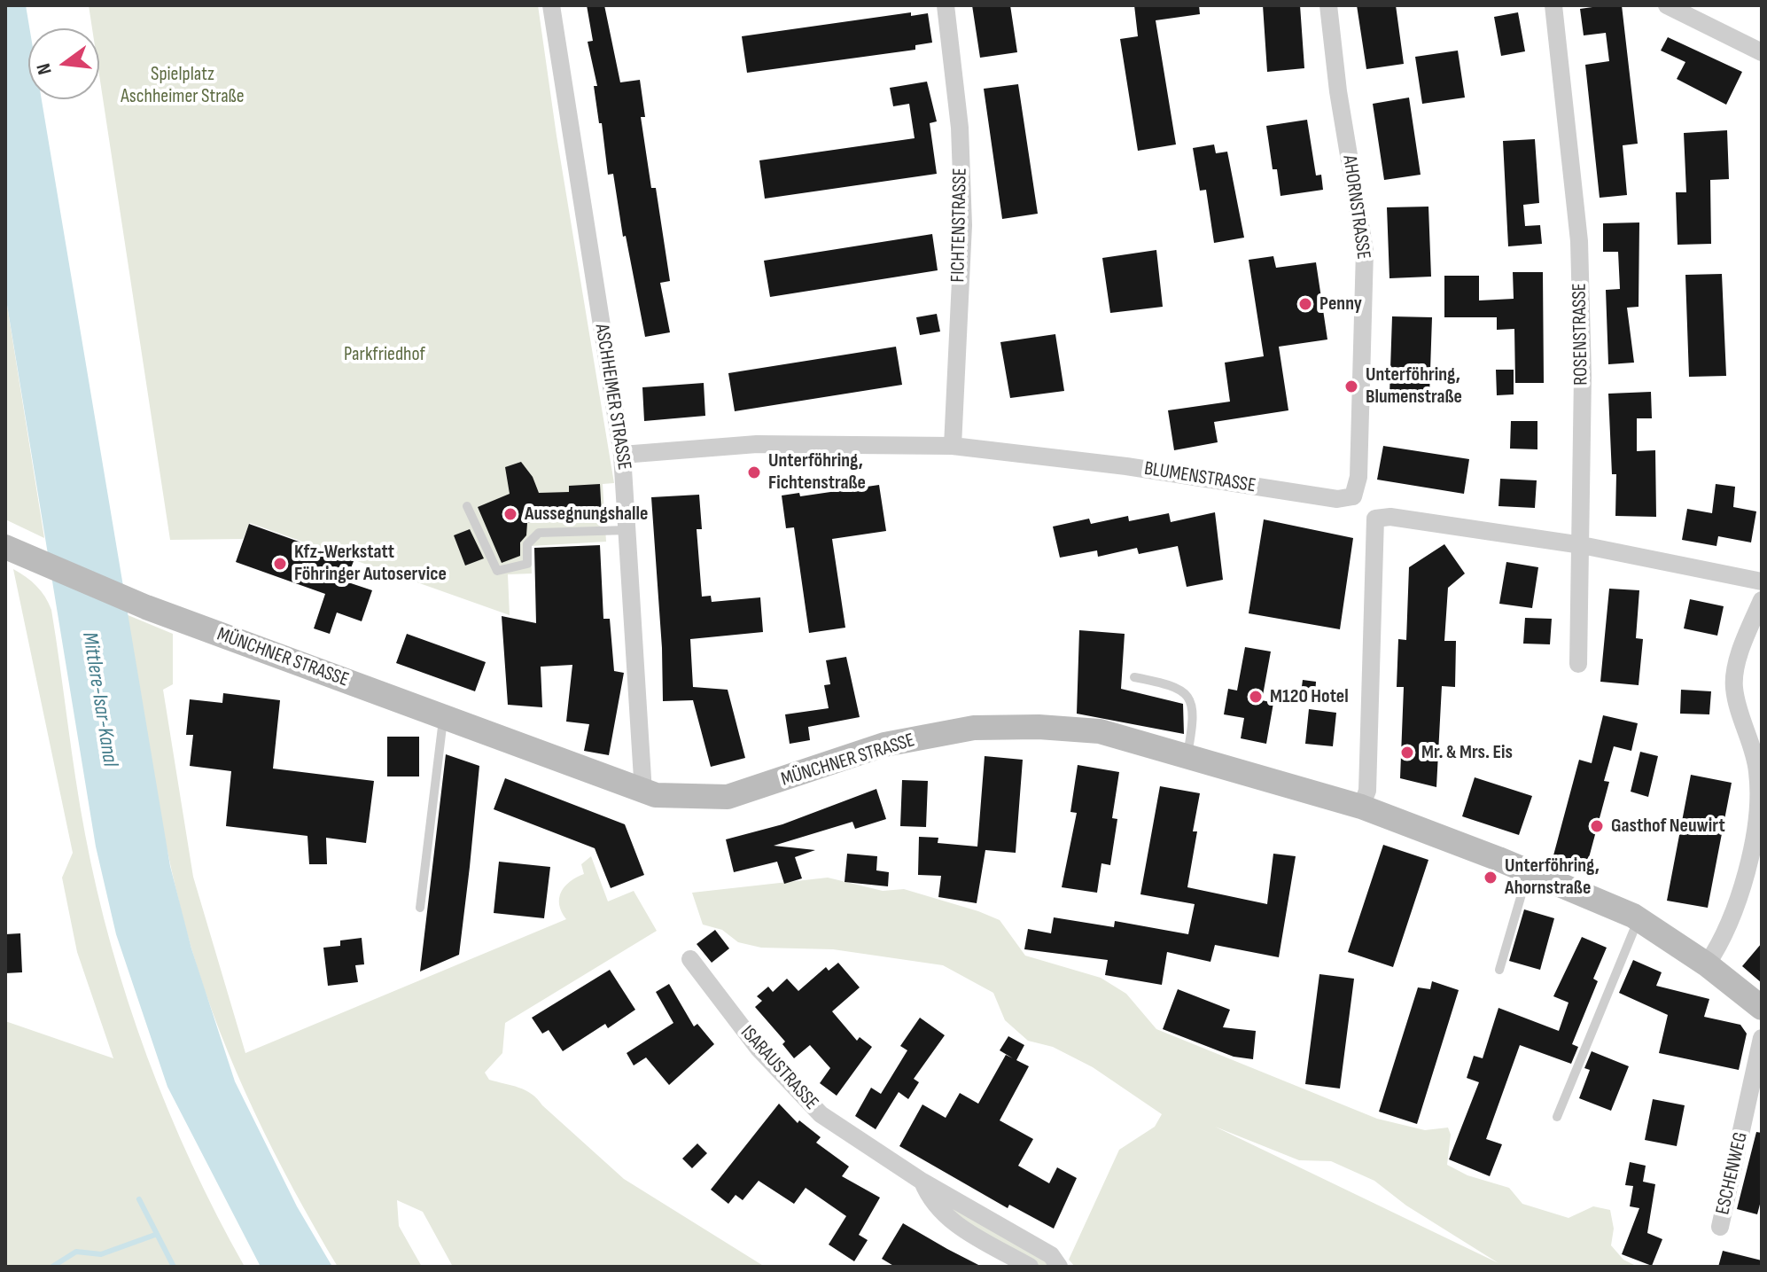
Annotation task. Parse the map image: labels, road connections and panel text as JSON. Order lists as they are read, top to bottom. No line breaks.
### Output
{"streets":{"main road":["MÜNCHNER STRASSE"],"street":["AHORNSTRASSE","FICHTENSTRASSE","ROSENSTRASSE","ASCHHEIMER STRASSE","BLUMENSTRASSE","ISARAUSTRASSE","ESCHENWEG"]},"crossings":[["AHORNSTRASSE","BLUMENSTRASSE"],["FICHTENSTRASSE","BLUMENSTRASSE"],["ASCHHEIMER STRASSE","BLUMENSTRASSE"],["ASCHHEIMER STRASSE","MÜNCHNER STRASSE"]],"water":["Mittlere-Isar-Kanal"],"parks":["Spielplatz Aschheimer Straße","Parkfriedhof"],"places":["Penny","Unterföhring, Blumenstraße","Unterföhring, Fichtenstraße","Aussegnungshalle","Kfz-Werkstatt Föhringer Autoservice","M120 Hotel","Mr. & Mrs. Eis","Gasthof Neuwirt","Unterföhring, Ahornstraße"],"north":"left"}
